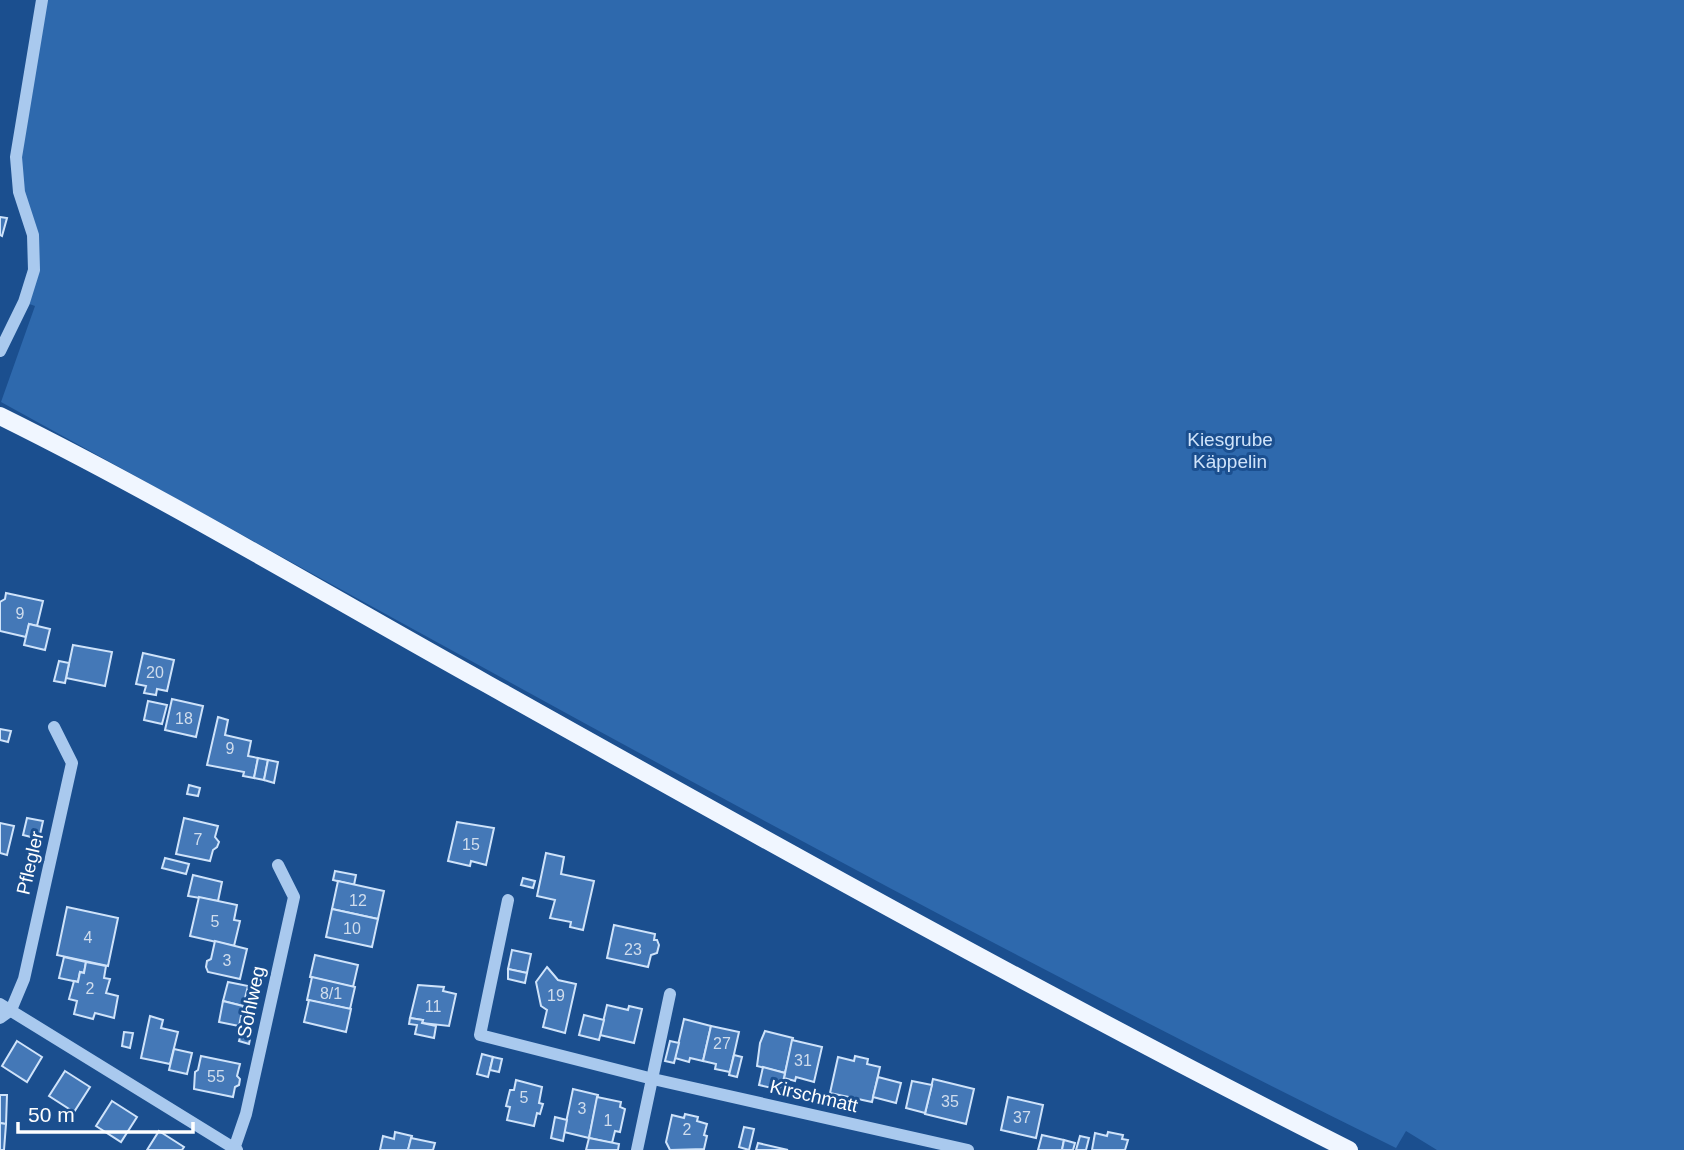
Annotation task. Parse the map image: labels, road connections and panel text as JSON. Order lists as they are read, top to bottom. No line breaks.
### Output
{"streets":{"street":["Pflegler","Sohlweg","Kirschmatt"]},"parks":["Kiesgrube Käppelin"],"house_numbers":["9","20","18","9","7","15","12","5","10","4","23","3","2","8/1","19","11","27","31","55","5","35","3","37","1","2"],"scale_bar":"50 m"}
